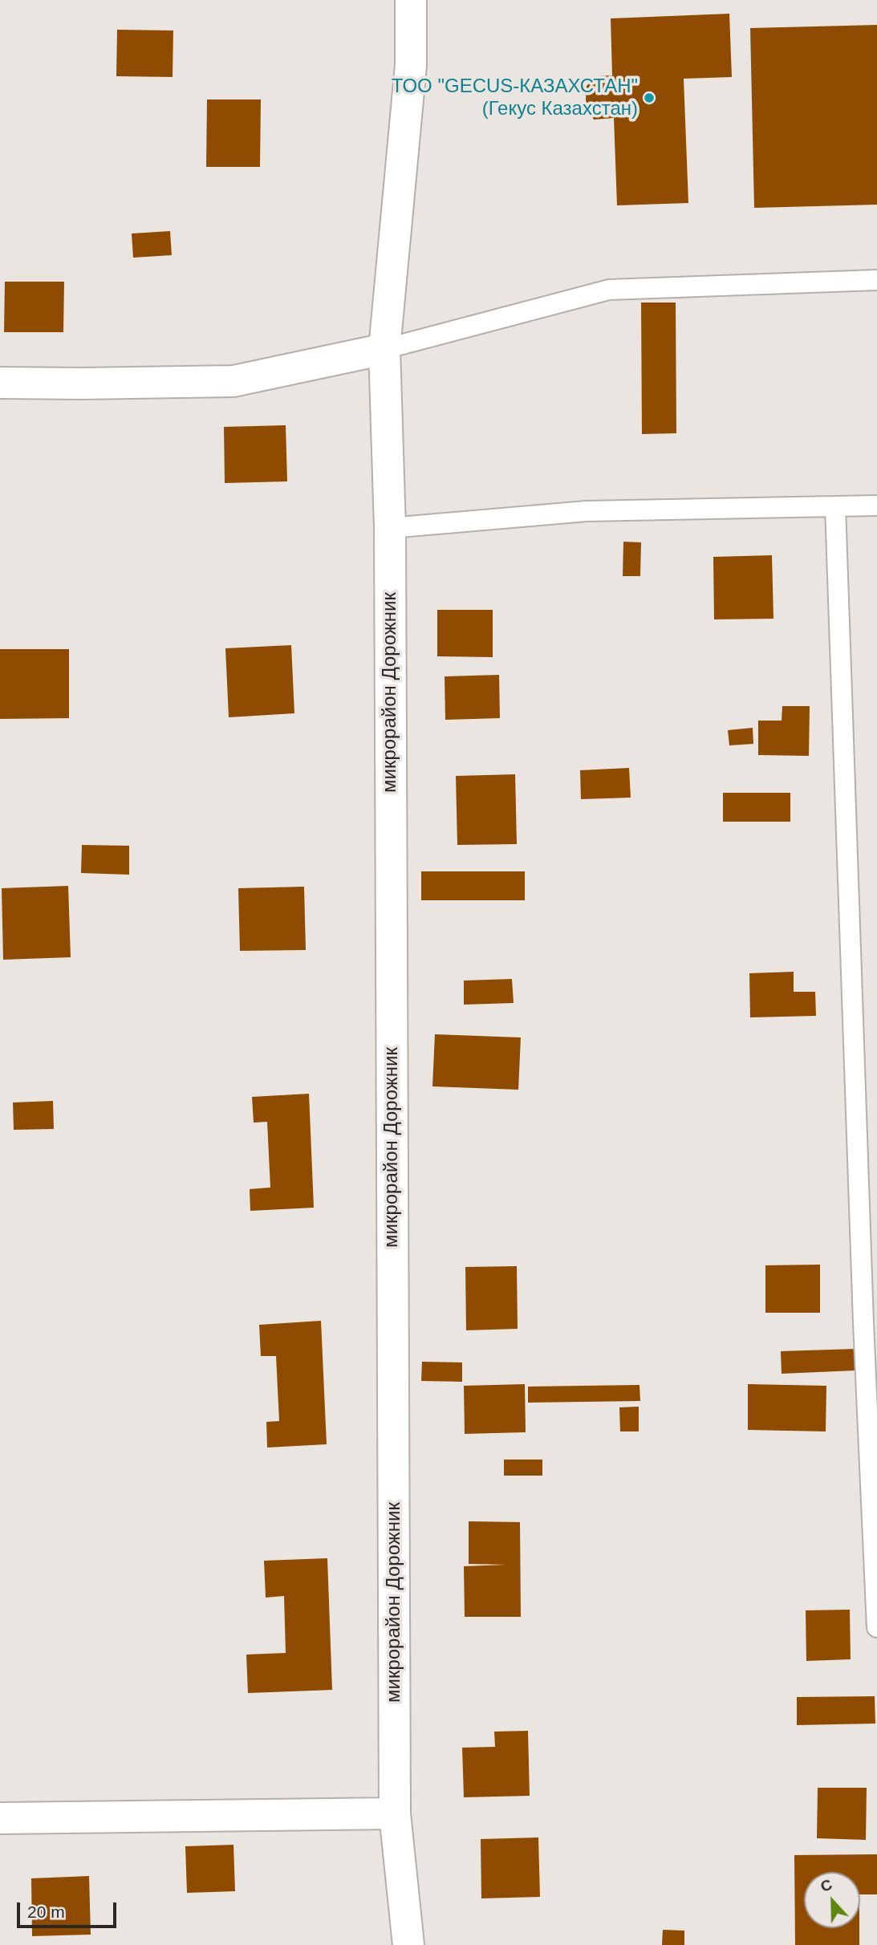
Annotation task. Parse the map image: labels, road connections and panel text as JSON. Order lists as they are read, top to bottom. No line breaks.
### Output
{"streets":{"street":["микрорайон Дорожник"]},"places":["ТОО \"GECUS-КАЗАХСТАН\" (Гекус Казахстан)"],"scale_bar":"20 m","north":"top"}
